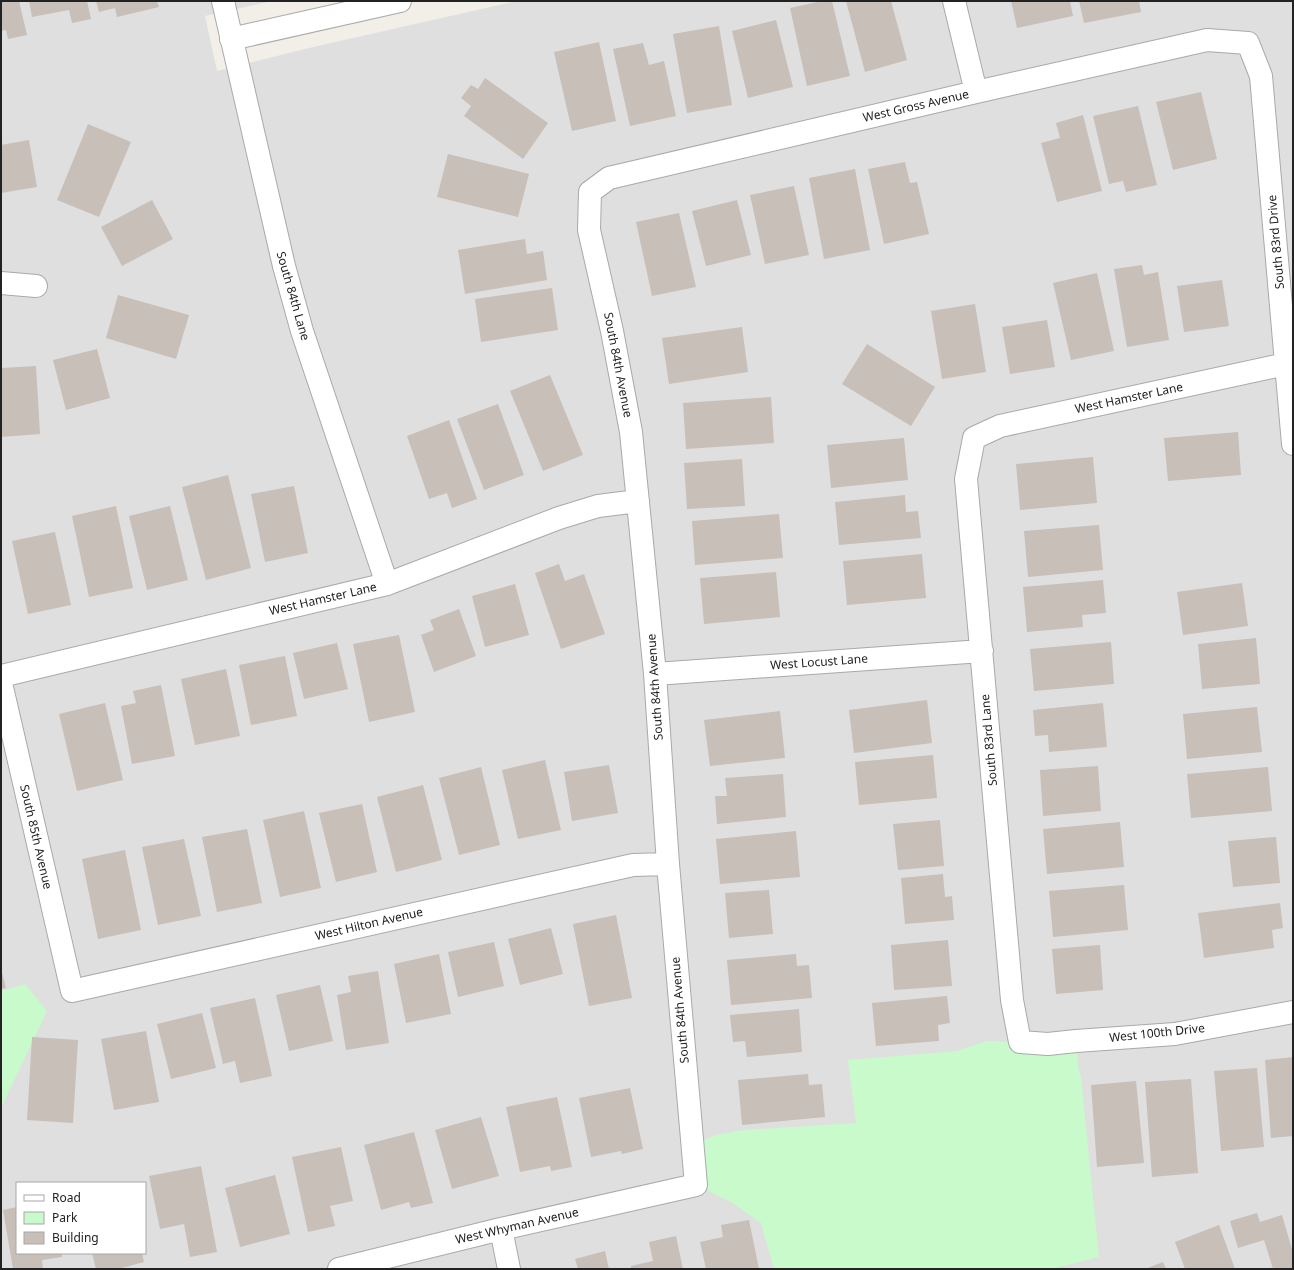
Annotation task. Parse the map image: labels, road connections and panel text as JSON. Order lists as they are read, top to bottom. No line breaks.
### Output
{"streets":{"street":["West Gross Avenue","South 83rd Drive","South 84th Lane","South 84th Avenue","West Hamster Lane","West Locust Lane","South 83rd Lane","South 85th Avenue","West Hilton Avenue","West 100th Drive","West Whyman Avenue"]},"crossings":[["West Gross Avenue","South 83rd Drive"],["West Gross Avenue","South 84th Avenue"],["South 83rd Drive","West Hamster Lane"],["South 84th Lane","West Hamster Lane"],["South 84th Avenue","West Hamster Lane"],["South 84th Avenue","West Locust Lane"],["South 84th Avenue","West Hilton Avenue"],["South 84th Avenue","West Whyman Avenue"],["West Hamster Lane","South 83rd Lane"],["West Locust Lane","South 83rd Lane"],["South 83rd Lane","West 100th Drive"],["South 85th Avenue","West Hilton Avenue"]],"legend":["Road","Park","Building"]}
